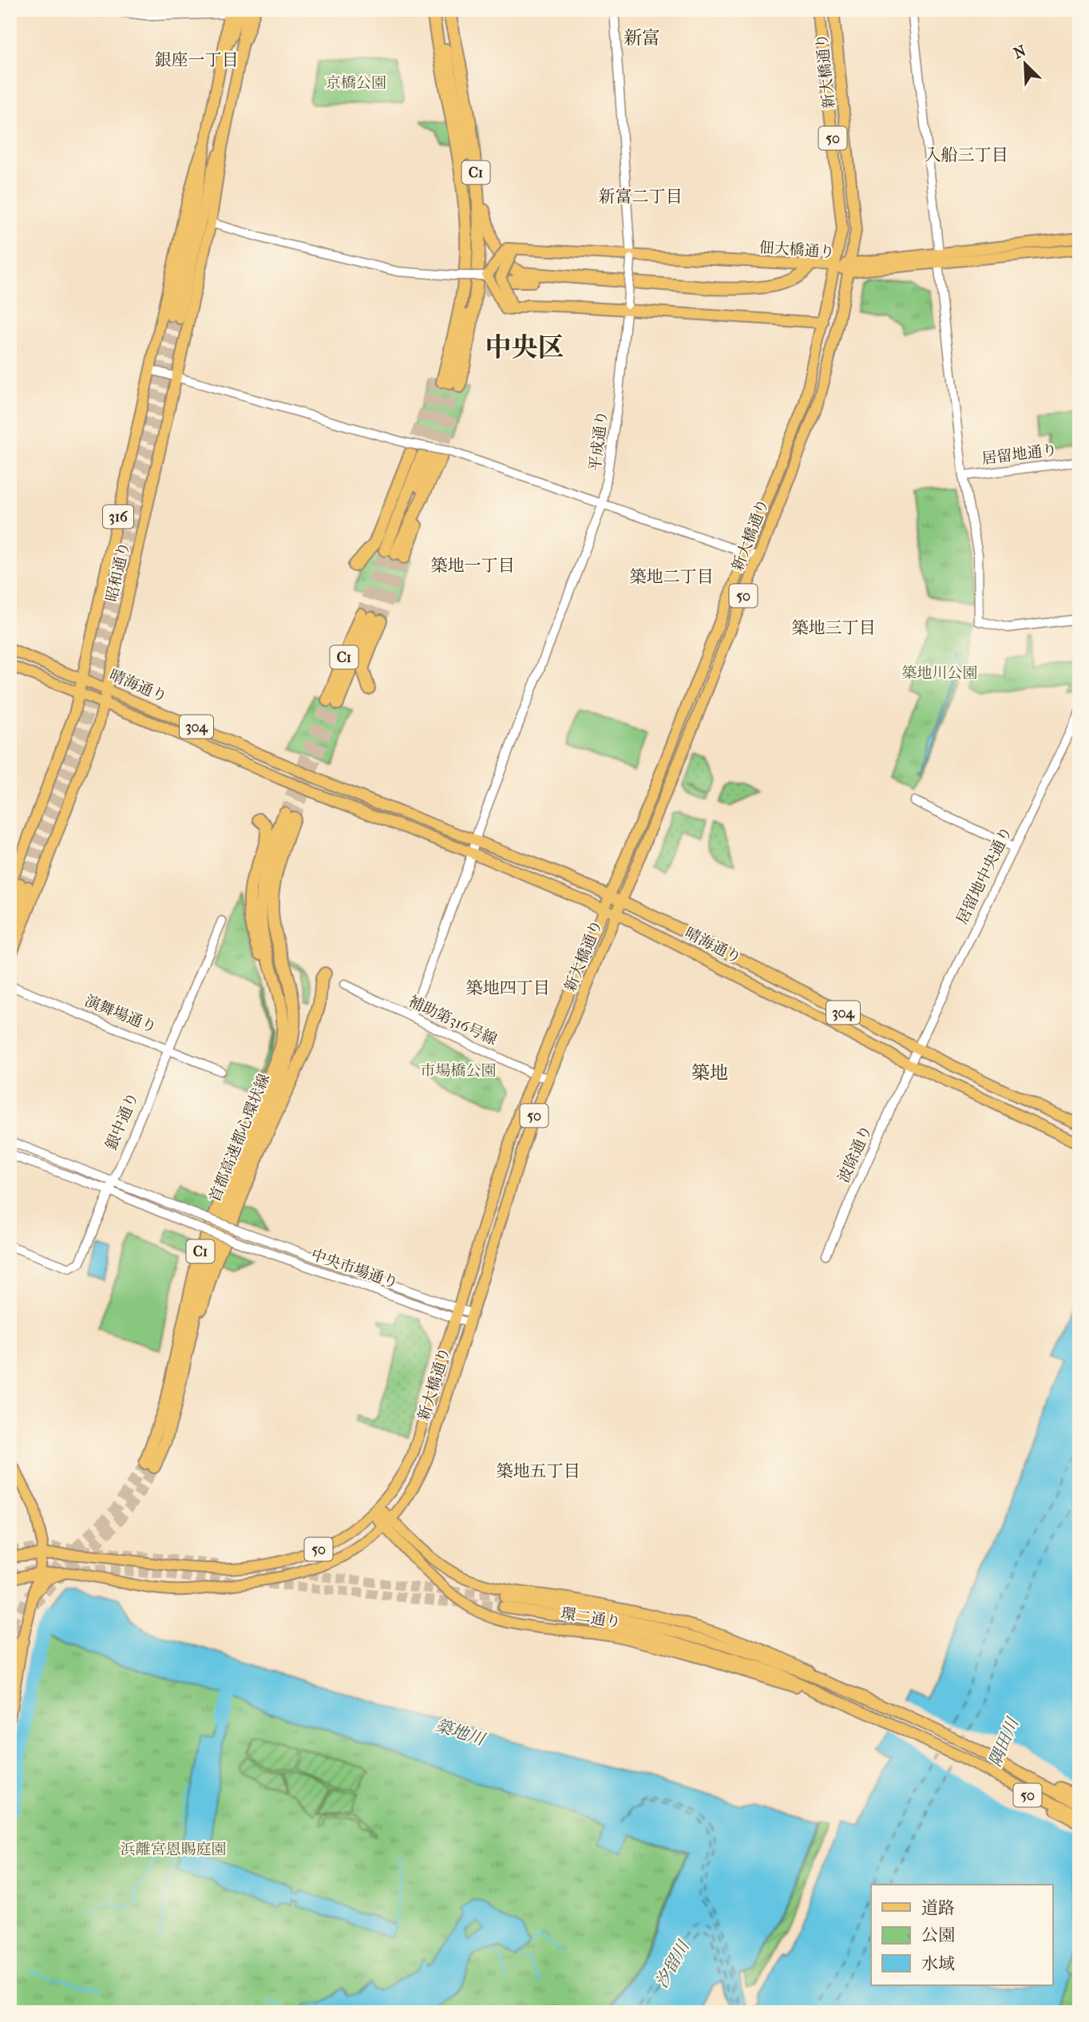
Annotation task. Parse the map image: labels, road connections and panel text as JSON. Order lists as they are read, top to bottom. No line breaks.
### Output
{"streets":{"highway":["C1","首都高速都心環状線"],"main road":["新大橋通り","50","佃大橋通り","316","昭和通り","晴海通り","304","環二通り"],"street":["平成通り","居留地通り","居留地中央通り","演舞場通り","補助第316号線","銀中通り","波除通り","中央市場通り"]},"crossings":[["新大橋通り","佃大橋通り"],["新大橋通り","晴海通り"],["新大橋通り","補助第316号線"],["新大橋通り","中央市場通り"],["新大橋通り","環二通り"],["50","環二通り"],["佃大橋通り","平成通り"],["平成通り","晴海通り"],["平成通り","補助第316号線"],["昭和通り","晴海通り"],["晴海通り","居留地中央通り"],["晴海通り","波除通り"],["居留地中央通り","波除通り"],["演舞場通り","銀中通り"],["銀中通り","中央市場通り"]],"districts":["新富","銀座一丁目","入船三丁目","新富二丁目","中央区","築地一丁目","築地二丁目","築地三丁目","築地四丁目","築地","築地五丁目"],"water":["築地川","隅田川","汐留川"],"parks":["京橋公園","築地川公園","市場橋公園","浜離宮恩賜庭園"],"legend":["道路","公園","水域"],"north":"top left"}
